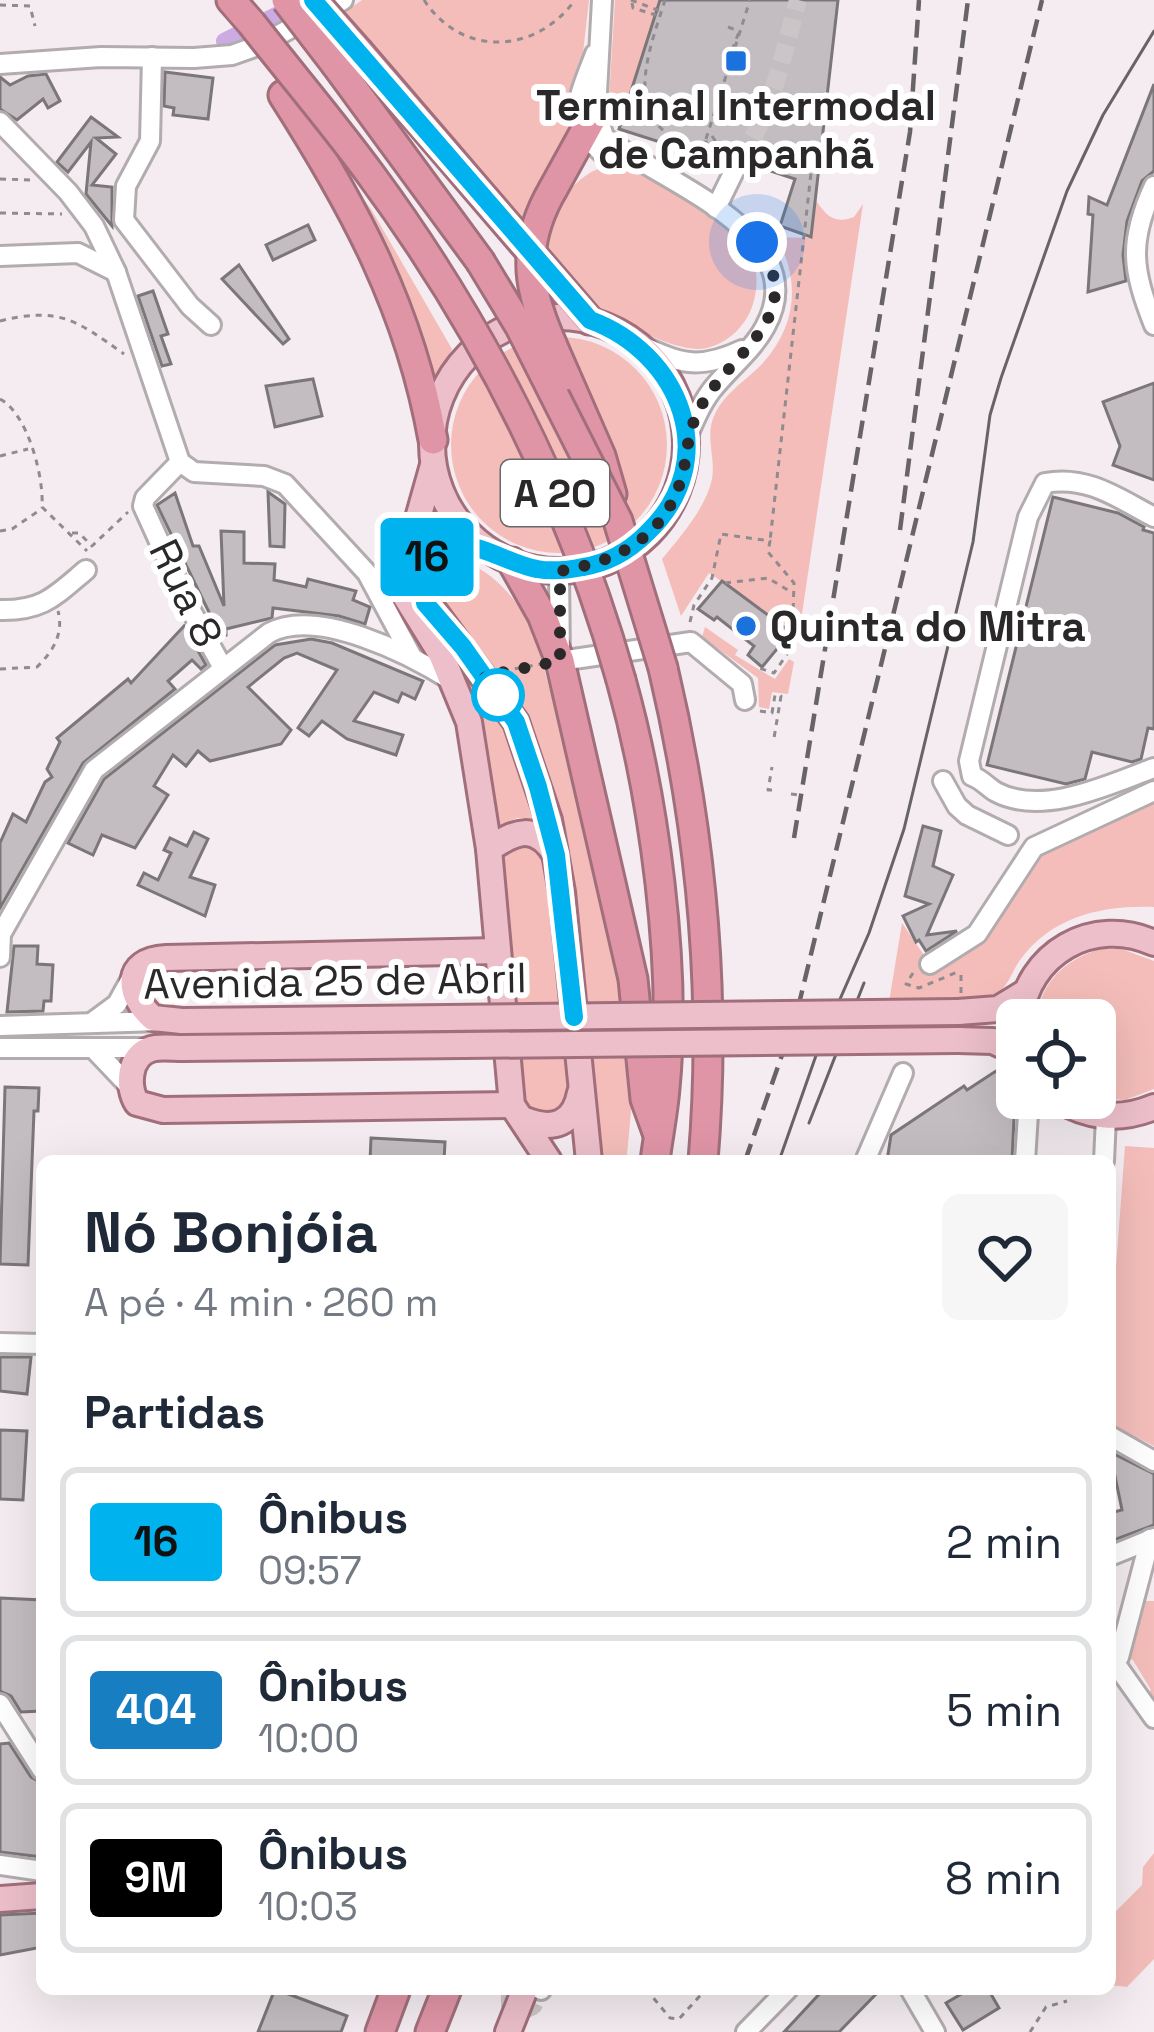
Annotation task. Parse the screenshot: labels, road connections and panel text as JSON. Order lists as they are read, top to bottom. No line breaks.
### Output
{"streets":{"highway":["A 20"],"main road":["Avenida 25 de Abril"],"street":["Rua 8"]},"places":{"transit":["Terminal Intermodal de Campanhã"],"other":["Quinta do Mitra"]},"lines":["bus line 16"],"page":{"on_map":"16","heading":[["Nó Bonjóia","A pé · 4 min · 260 m"],"Partidas"],"list":[{"mark":"16","name":"Ônibus","note":"09:57","value":"2 min"},{"mark":"404","name":"Ônibus","note":"10:00","value":"5 min"},{"mark":"9M","name":"Ônibus","note":"10:03","value":"8 min"}]}}
